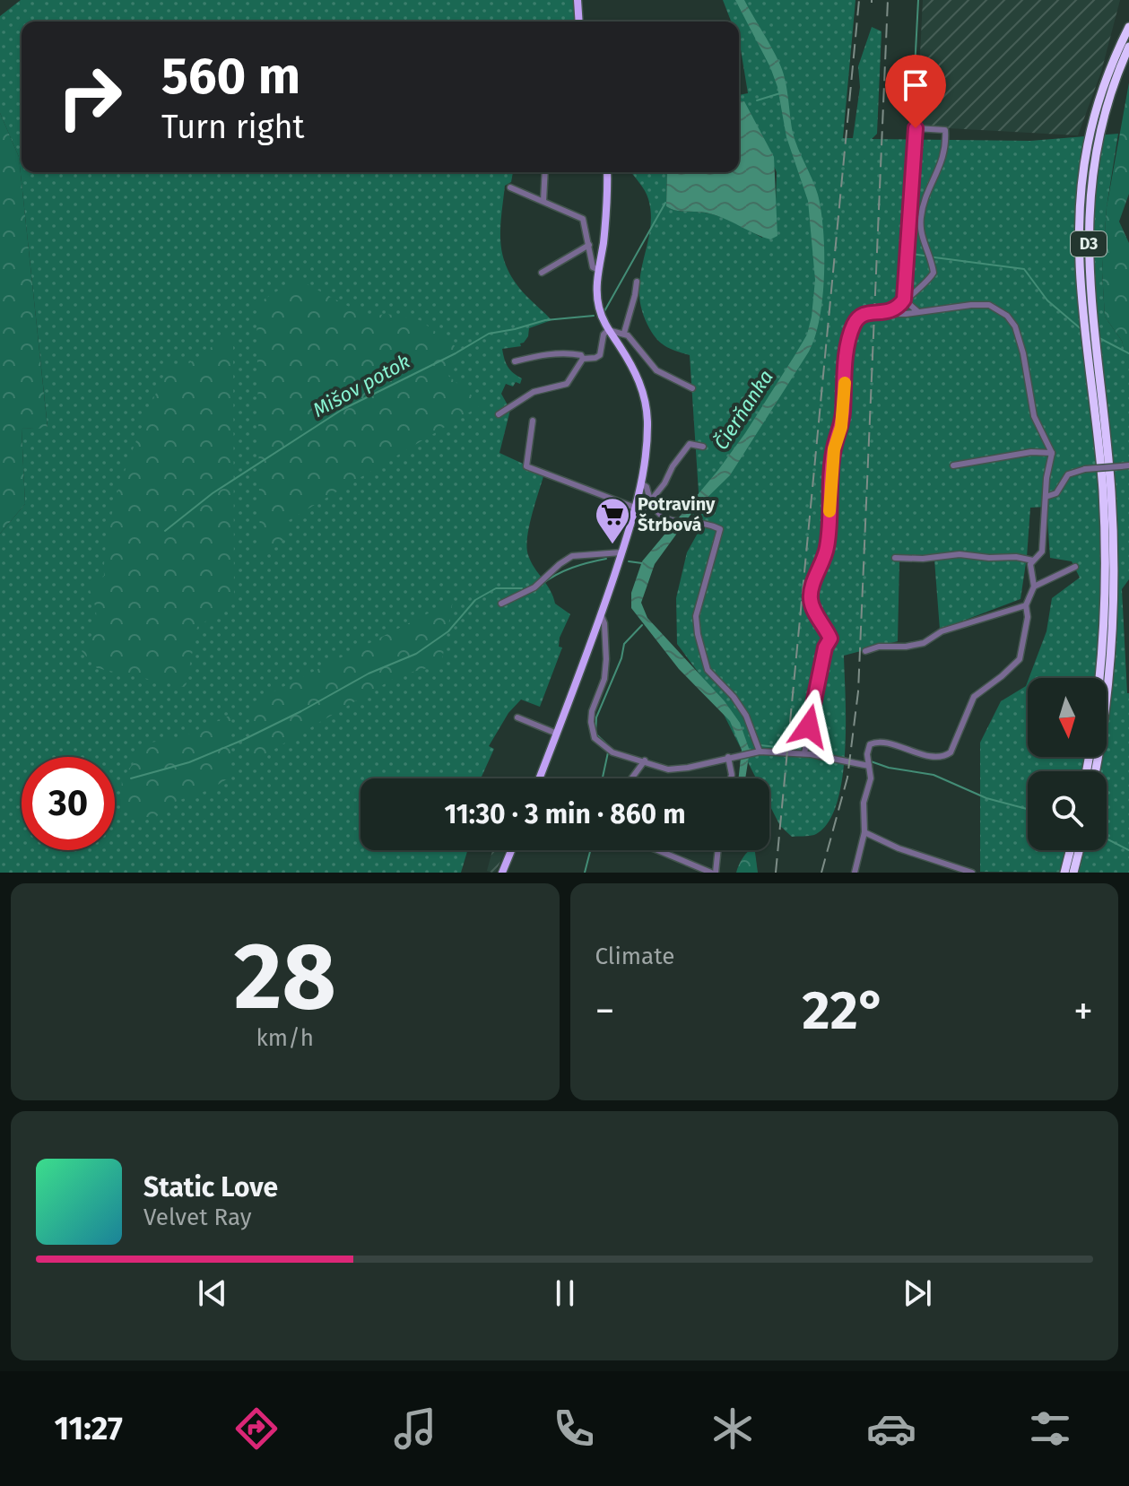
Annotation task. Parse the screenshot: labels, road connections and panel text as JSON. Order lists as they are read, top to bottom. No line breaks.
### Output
{"streets":{"highway":["D3"]},"water":["Mišov potok","Čierňanka"],"places":{"supermarket":["Potraviny Štrbová"]},"north":"bottom","page":{"turn":["560 m","Turn right"],"limit":"30","trip":"11:30 · 3 min · 860 m","tile":[["28","km/h"],"Climate"],"heat":["−","22°","+"],"song":["Static Love","Velvet Ray"],"tabs":"11:27"}}
